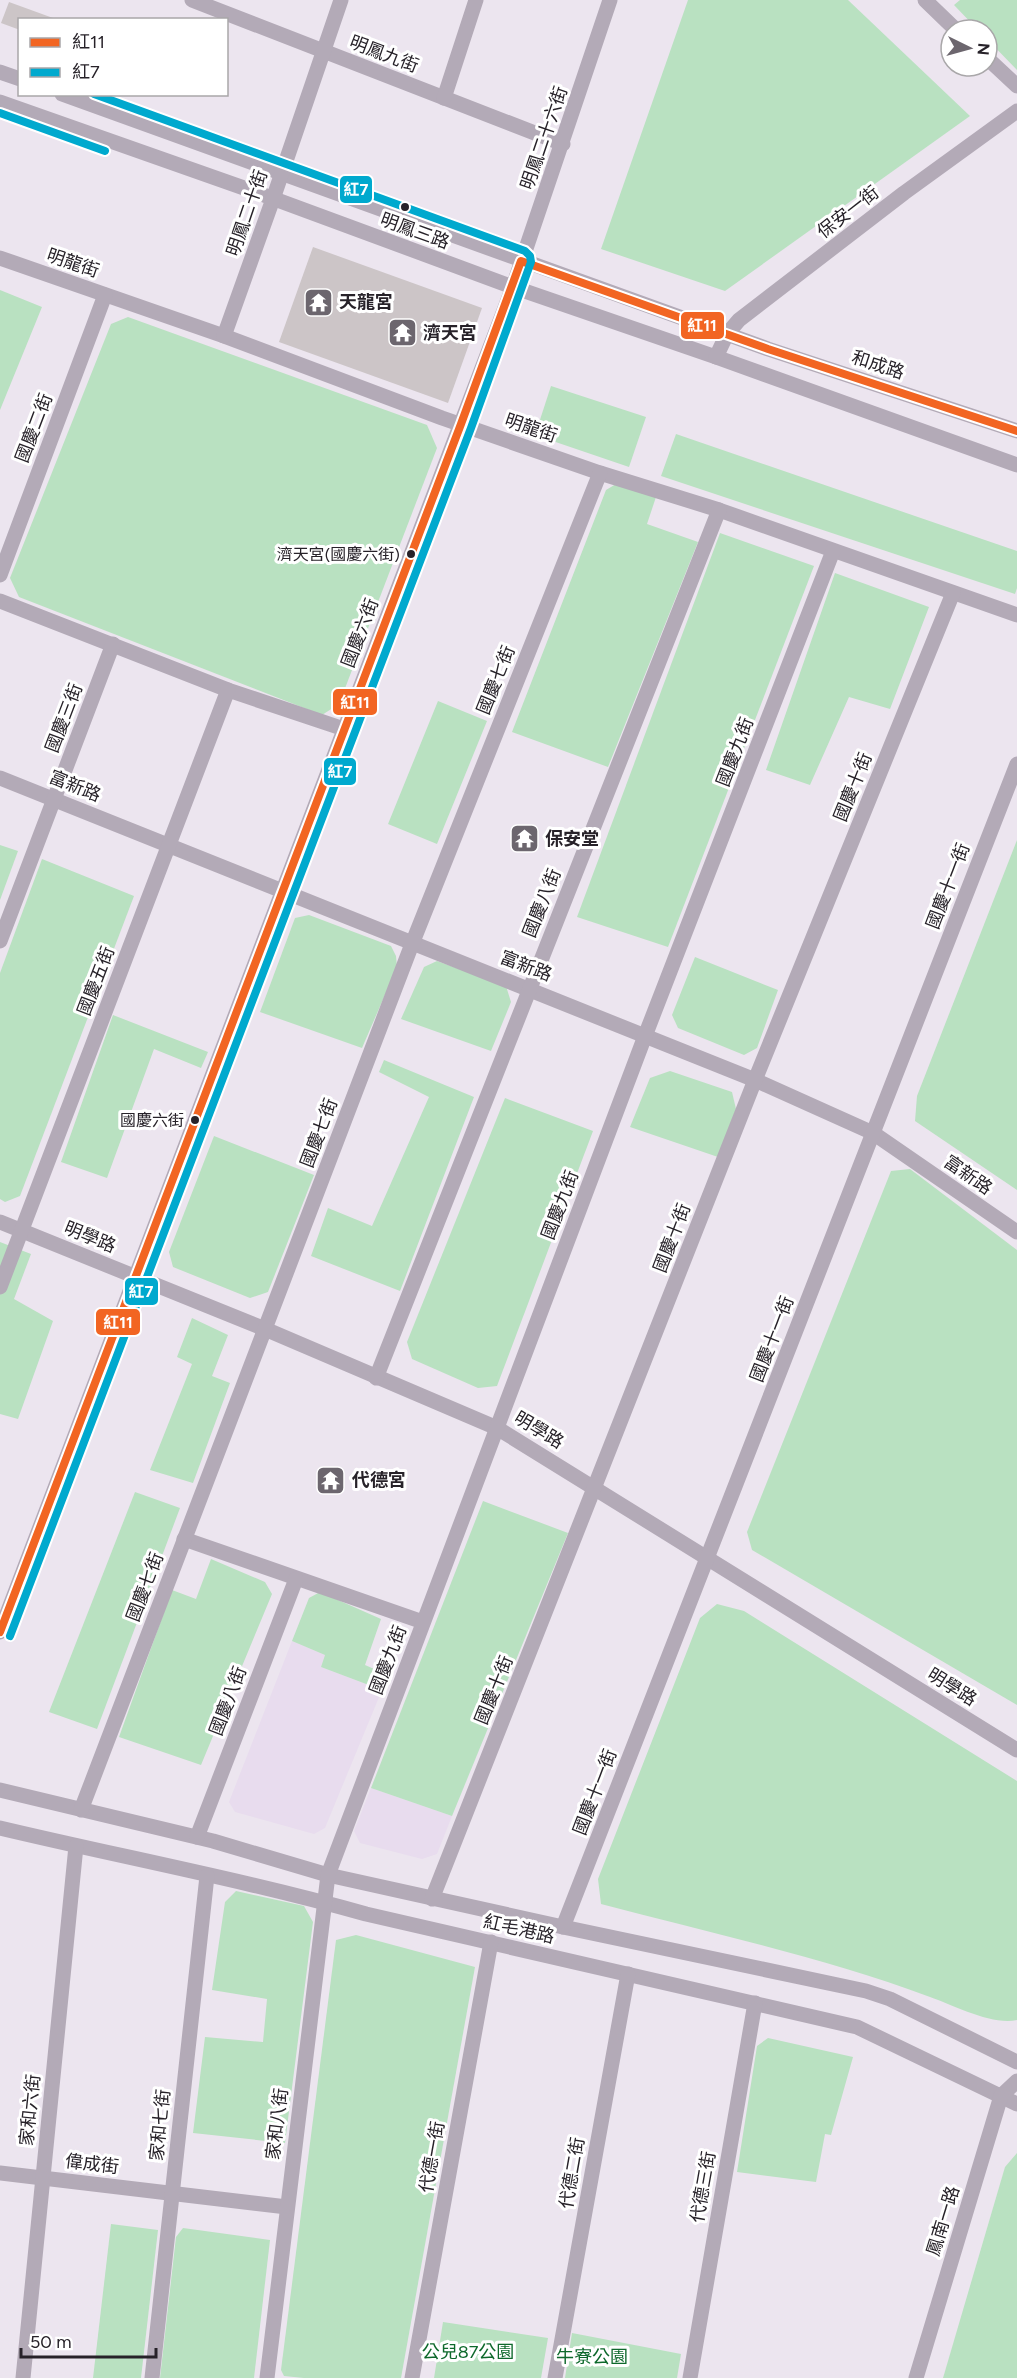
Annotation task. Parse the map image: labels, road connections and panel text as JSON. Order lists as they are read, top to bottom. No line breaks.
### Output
{"streets":{"street":["明鳳九街","明鳳二十六街","保安一街","明鳳二十街","明鳳三路","明龍街","和成路","國慶二街","國慶六街","國慶七街","國慶三街","國慶九街","富新路","國慶十街","國慶十一街","國慶八街","國慶五街","明學路","紅毛港路","家和六街","家和八街","家和七街","代德一街","偉成街","代德二街","代德三街","鳳南一路"]},"crossings":[["明鳳九街","明鳳二十六街"],["明鳳九街","明鳳二十街"],["明鳳二十六街","明鳳三路"],["明鳳二十六街","國慶六街"],["保安一街","明鳳三路"],["保安一街","和成路"],["明鳳二十街","明鳳三路"],["明鳳二十街","明龍街"],["明鳳三路","和成路"],["明鳳三路","國慶六街"],["明龍街","國慶二街"],["明龍街","國慶六街"],["明龍街","國慶七街"],["明龍街","國慶九街"],["明龍街","國慶十街"],["明龍街","國慶八街"],["國慶六街","富新路"],["國慶六街","明學路"],["國慶七街","富新路"],["國慶七街","明學路"],["國慶七街","紅毛港路"],["國慶三街","富新路"],["國慶九街","富新路"],["國慶九街","明學路"],["國慶九街","紅毛港路"],["國慶九街","家和八街"],["富新路","國慶十街"],["富新路","國慶十一街"],["富新路","國慶八街"],["富新路","國慶五街"],["國慶十街","明學路"],["國慶十街","紅毛港路"],["國慶十一街","明學路"],["國慶十一街","紅毛港路"],["國慶八街","明學路"],["國慶八街","紅毛港路"],["國慶五街","明學路"],["紅毛港路","家和六街"],["紅毛港路","家和八街"],["紅毛港路","家和七街"],["紅毛港路","代德一街"],["紅毛港路","代德二街"],["紅毛港路","代德三街"],["紅毛港路","鳳南一路"],["家和六街","偉成街"],["家和八街","偉成街"],["家和七街","偉成街"]],"parks":["公兒87公園","牛寮公園"],"places":{"temple":["天龍宮","濟天宮","保安堂","代德宮"],"other":["濟天宮(國慶六街)","國慶六街"]},"lines":["transit line 紅7","transit line 紅11"],"legend":["紅11","紅7"],"scale_bar":"50 m","north":"right"}
